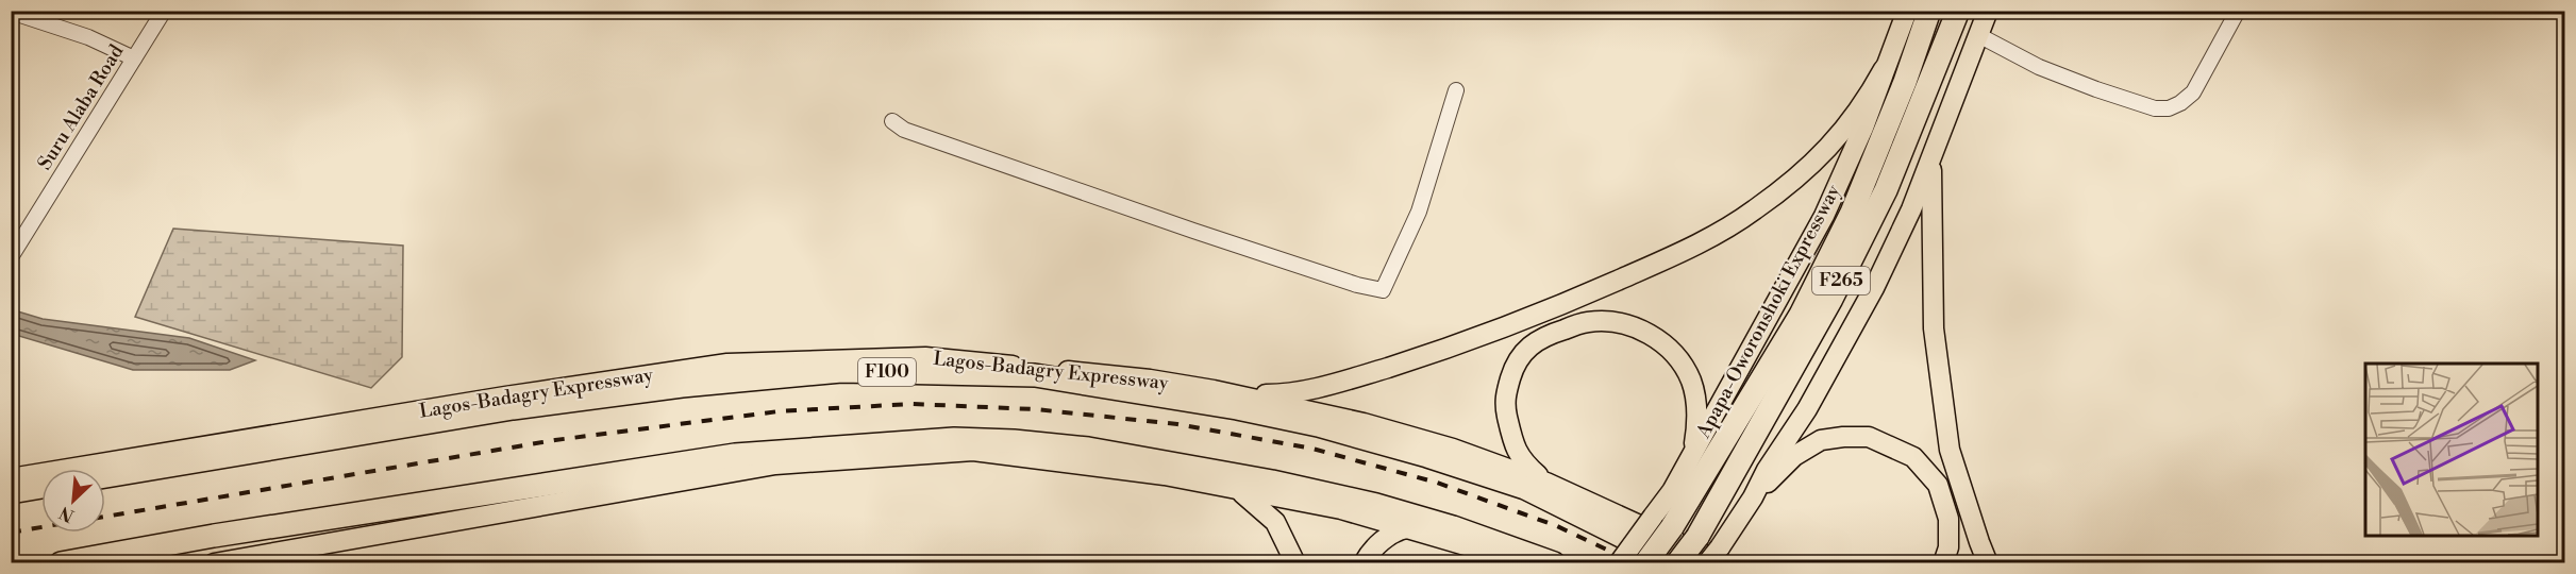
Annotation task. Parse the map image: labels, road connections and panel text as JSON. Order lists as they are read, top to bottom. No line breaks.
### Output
{"streets":{"highway":["F265","Apapa-Oworonshoki Expressway","Lagos-Badagry Expressway","F100"],"street":["Suru Alaba Road"]},"crossings":[["F265","Lagos-Badagry Expressway"]],"north":"bottom left"}
